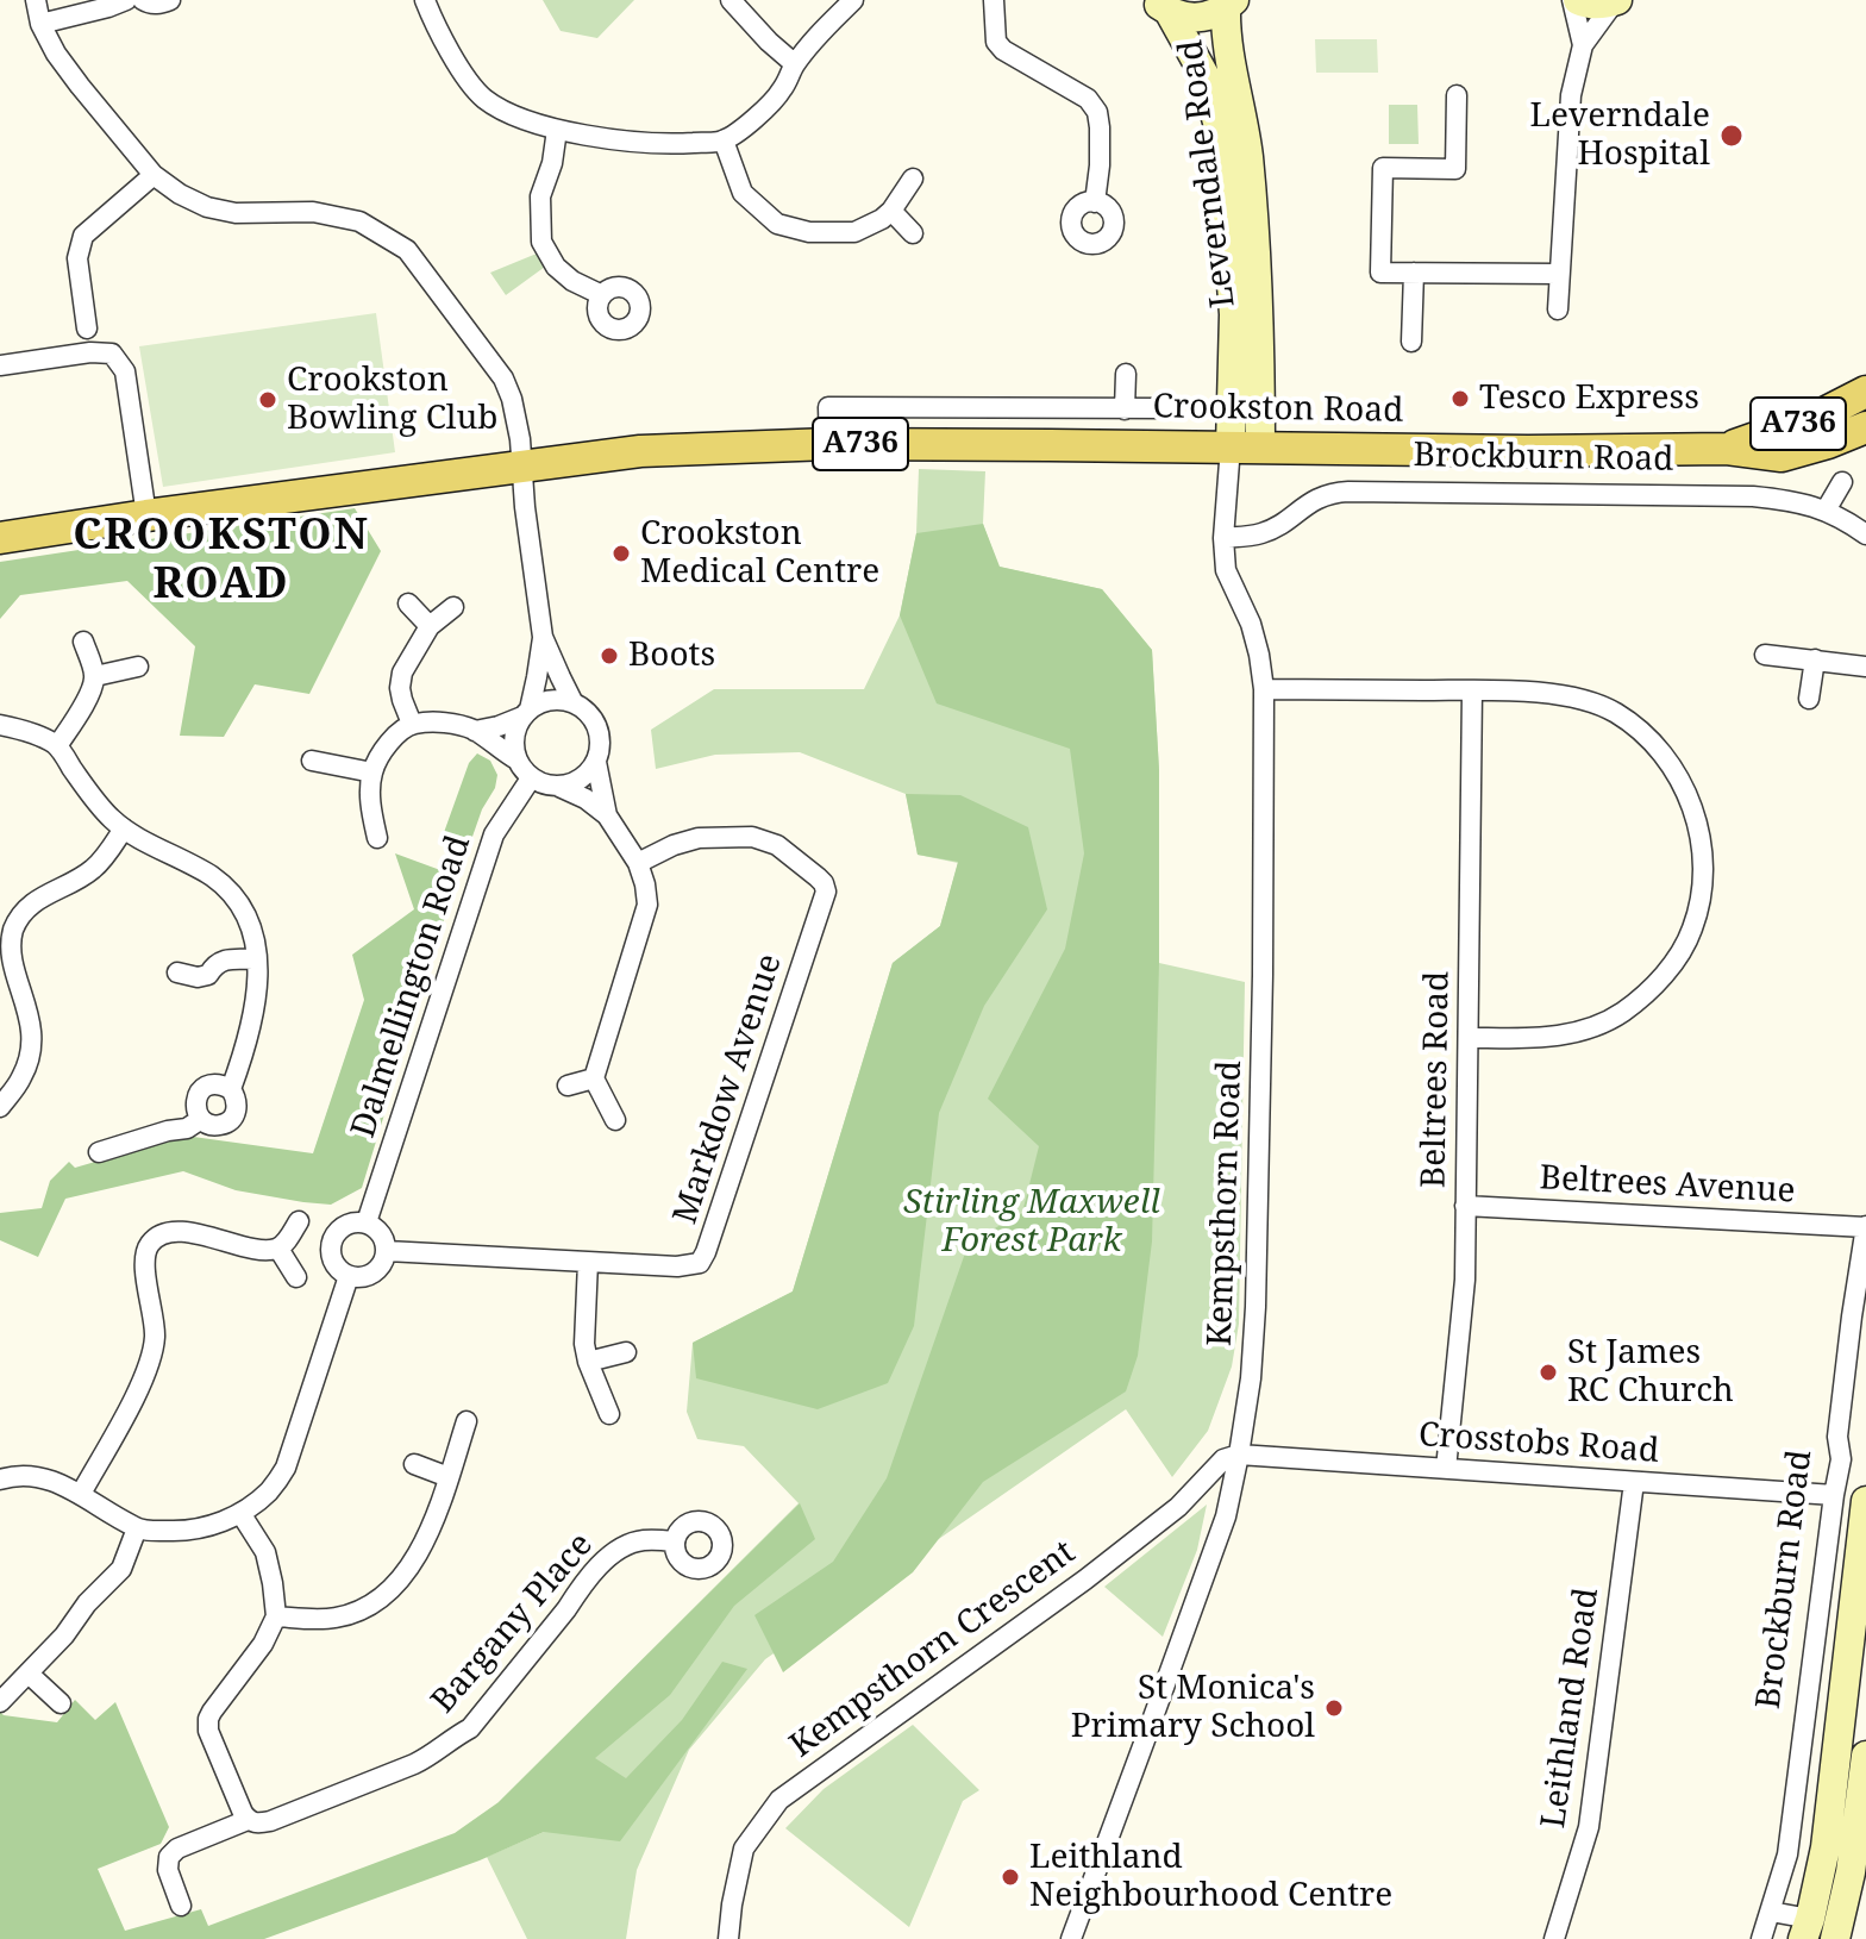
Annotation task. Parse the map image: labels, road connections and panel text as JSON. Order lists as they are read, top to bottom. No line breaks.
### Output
{"streets":{"main road":["Crookston Road","A736"],"street":["Leverndale Road","Brockburn Road","Dalmellington Road","Beltrees Road","Markdow Avenue","Beltrees Avenue","Kempsthorn Road","Crosstobs Road","Bargany Place","Kempsthorn Crescent","Leithland Road"]},"crossings":[["Leverndale Road","Crookston Road"],["Leverndale Road","Kempsthorn Road"],["Crookston Road","Kempsthorn Road"],["Brockburn Road","Beltrees Avenue"],["Brockburn Road","Kempsthorn Road"],["Brockburn Road","Crosstobs Road"],["Dalmellington Road","Markdow Avenue"],["Beltrees Road","Beltrees Avenue"],["Beltrees Road","Crosstobs Road"],["Kempsthorn Road","Crosstobs Road"],["Kempsthorn Road","Kempsthorn Crescent"],["Crosstobs Road","Kempsthorn Crescent"],["Crosstobs Road","Leithland Road"]],"districts":["CROOKSTON ROAD"],"parks":["Stirling Maxwell Forest Park"],"places":["Leverndale Hospital","Tesco Express","Crookston Bowling Club","Crookston Medical Centre","Boots","St James RC Church","St Monica's Primary School","Leithland Neighbourhood Centre"]}
